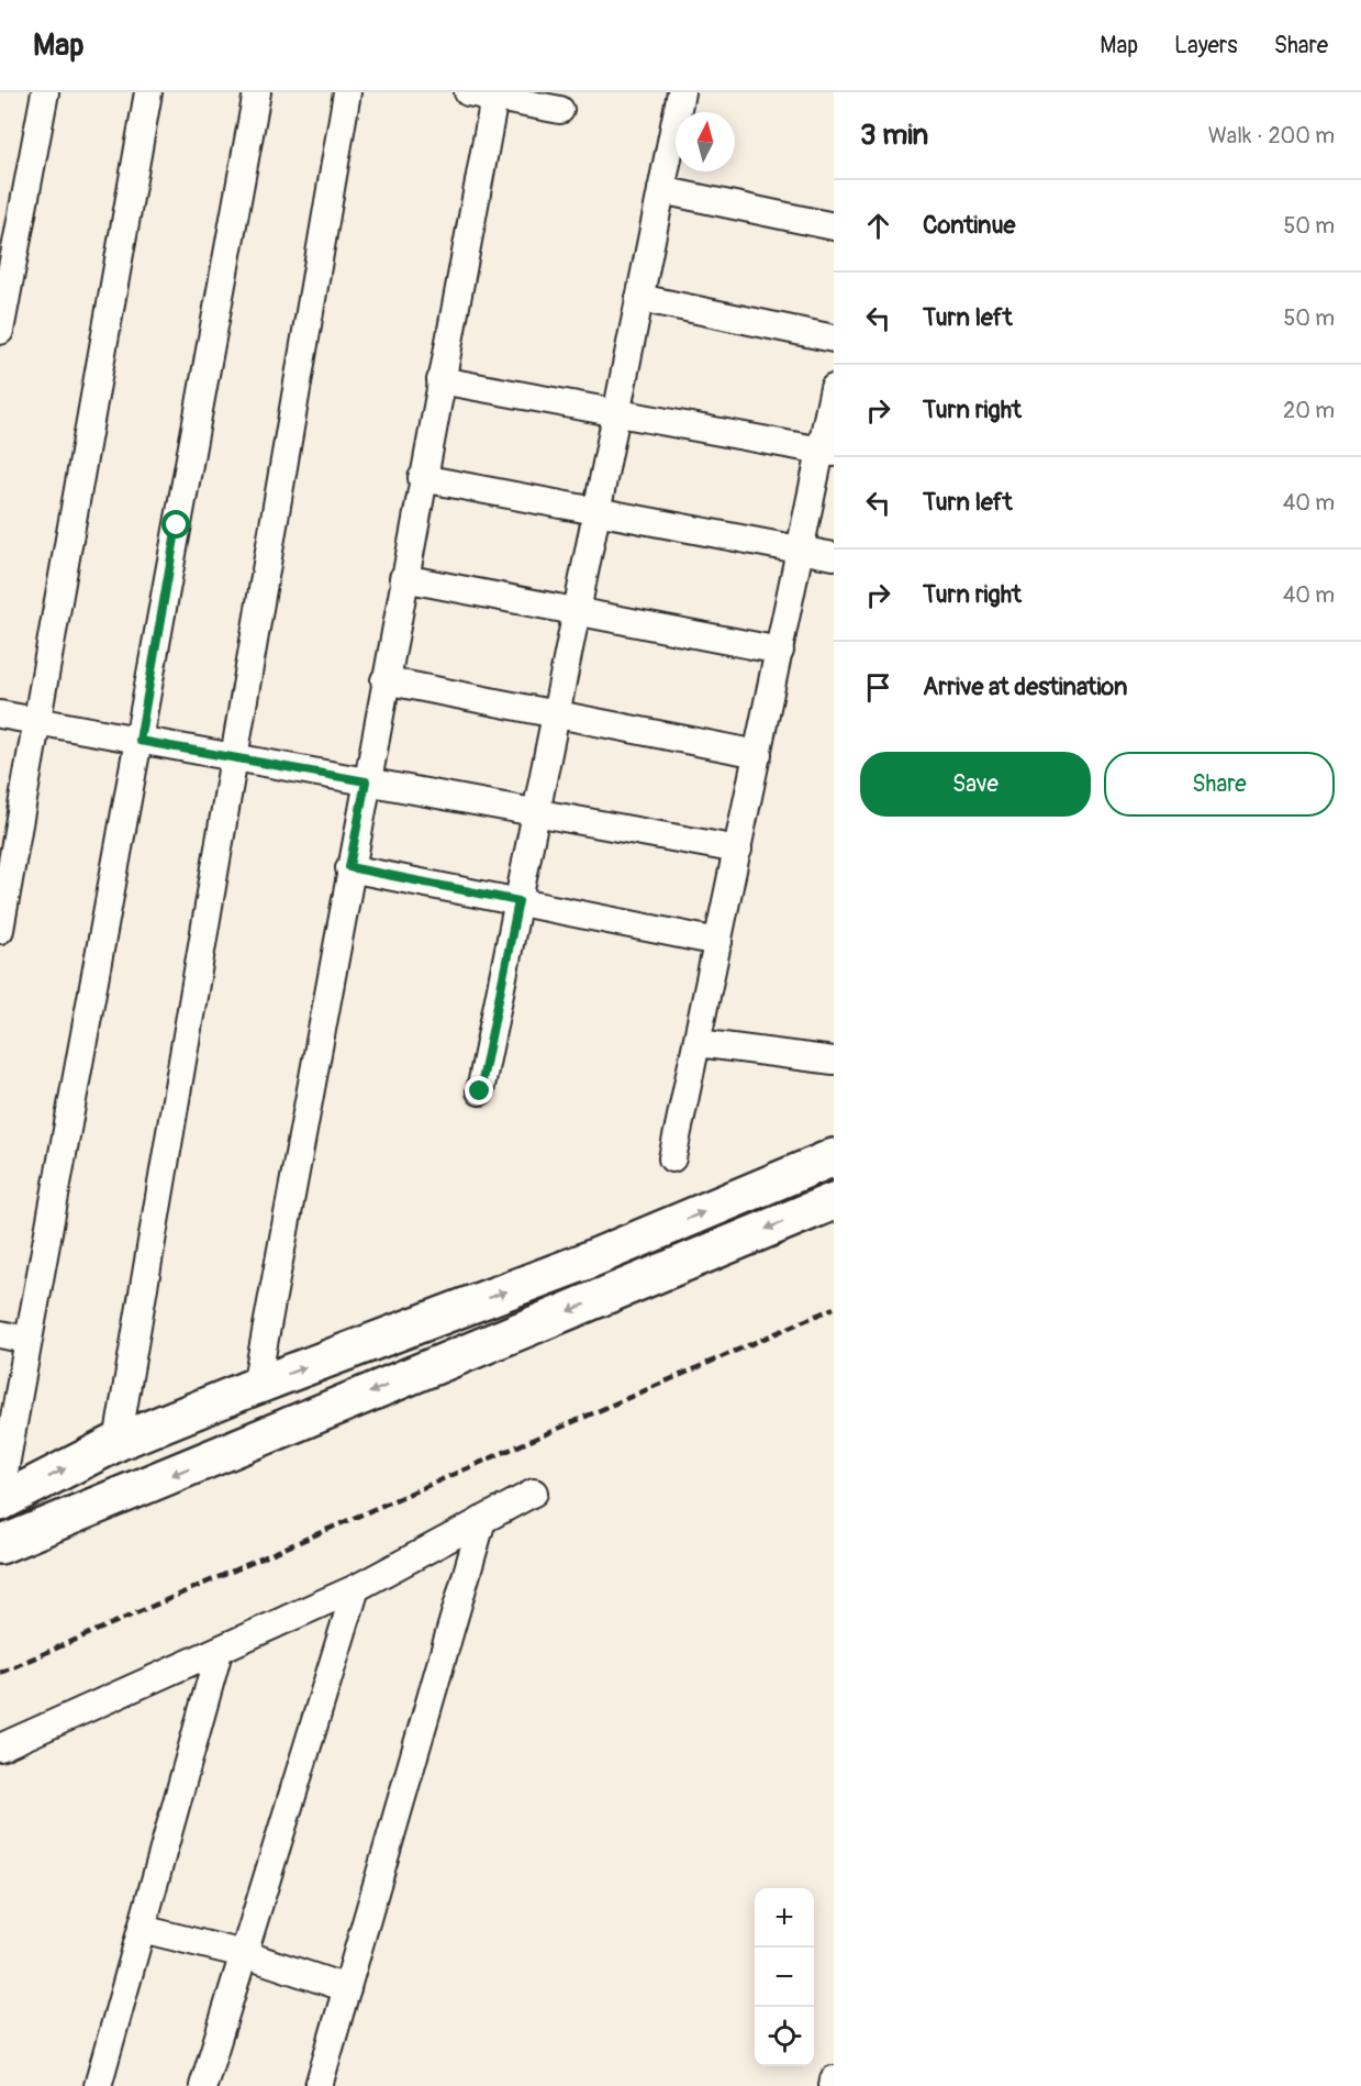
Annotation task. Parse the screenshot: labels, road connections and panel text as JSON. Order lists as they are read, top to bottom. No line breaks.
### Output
{"north":"top","page":{"header":"Map","nav":["Map","Layers","Share"],"heading":["3 min","Walk · 200 m"],"list":[["Continue","50 m"],["Turn left","50 m"],["Turn right","20 m"],["Turn left","40 m"],["Turn right","40 m"],"Arrive at destination"],"buttons":["Save","Share"],"map_buttons":["+","−"]}}
